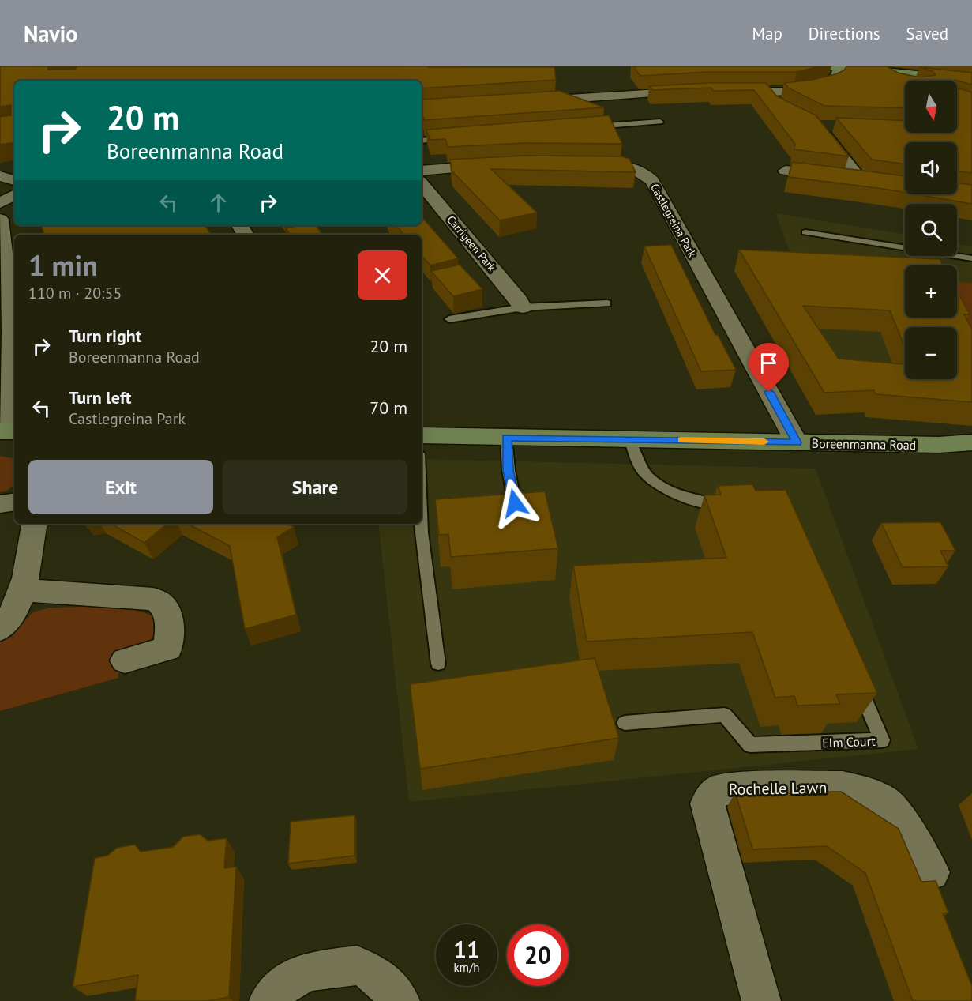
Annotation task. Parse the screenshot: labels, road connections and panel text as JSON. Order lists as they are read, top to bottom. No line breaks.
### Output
{"streets":{"main road":["Boreenmanna Road"],"street":["Castlegreina Park","Carrigeen Park","Rochelle Lawn"],"lane":["Elm Court"]},"crossings":[["Castlegreina Park","Boreenmanna Road"]],"north":"bottom","page":{"header":"Navio","nav":["Map","Directions","Saved"],"map_buttons":["+","−"],"turn":["20 m","Boreenmanna Road"],"heading":["1 min","110 m · 20:55"],"list":[{"name":"Turn right","note":"Boreenmanna Road","value":"20 m"},{"name":"Turn left","note":"Castlegreina Park","value":"70 m"}],"buttons":["Exit","Share"],"speed":"11 km/h","limit":"20"}}
